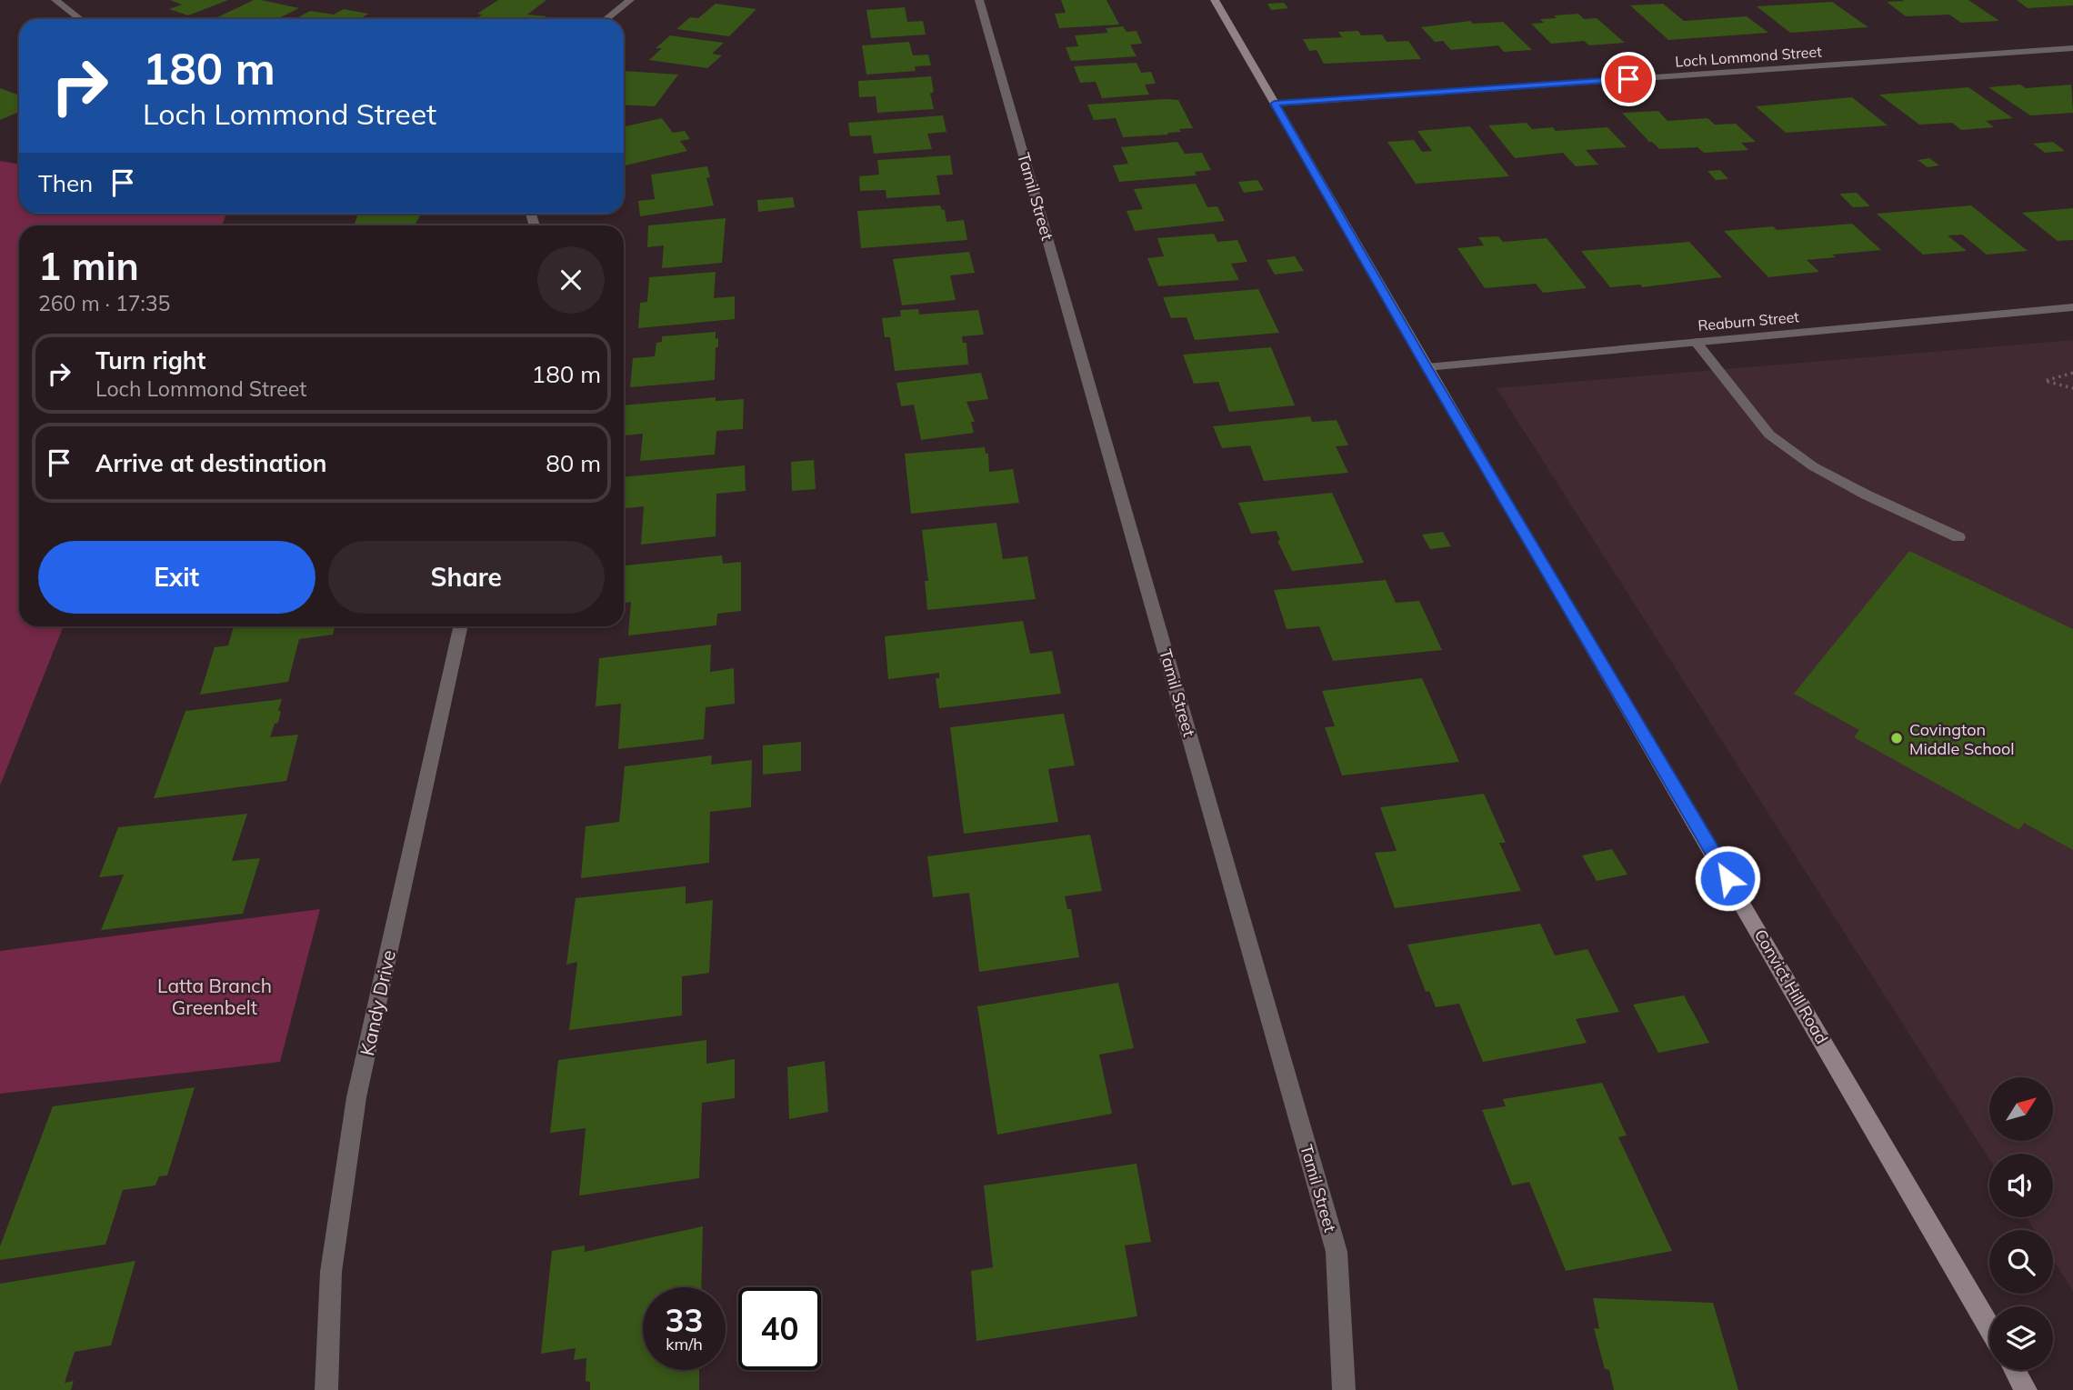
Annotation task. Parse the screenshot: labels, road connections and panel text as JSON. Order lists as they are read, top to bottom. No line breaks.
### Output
{"streets":{"street":["Loch Lommond Street","Tamil Street","Reaburn Street","Convict Hill Road","Kandy Drive"]},"crossings":[["Loch Lommond Street","Convict Hill Road"],["Reaburn Street","Convict Hill Road"]],"parks":["Latta Branch Greenbelt"],"places":["Covington Middle School"],"north":"top right","page":{"turn":["180 m","Loch Lommond Street"],"then":"Then","heading":["1 min","260 m · 17:35"],"list":[{"name":"Turn right","note":"Loch Lommond Street","value":"180 m"},{"name":"Arrive at destination","value":"80 m"}],"buttons":["Exit","Share"],"speed":"33 km/h","limit":"40"}}
